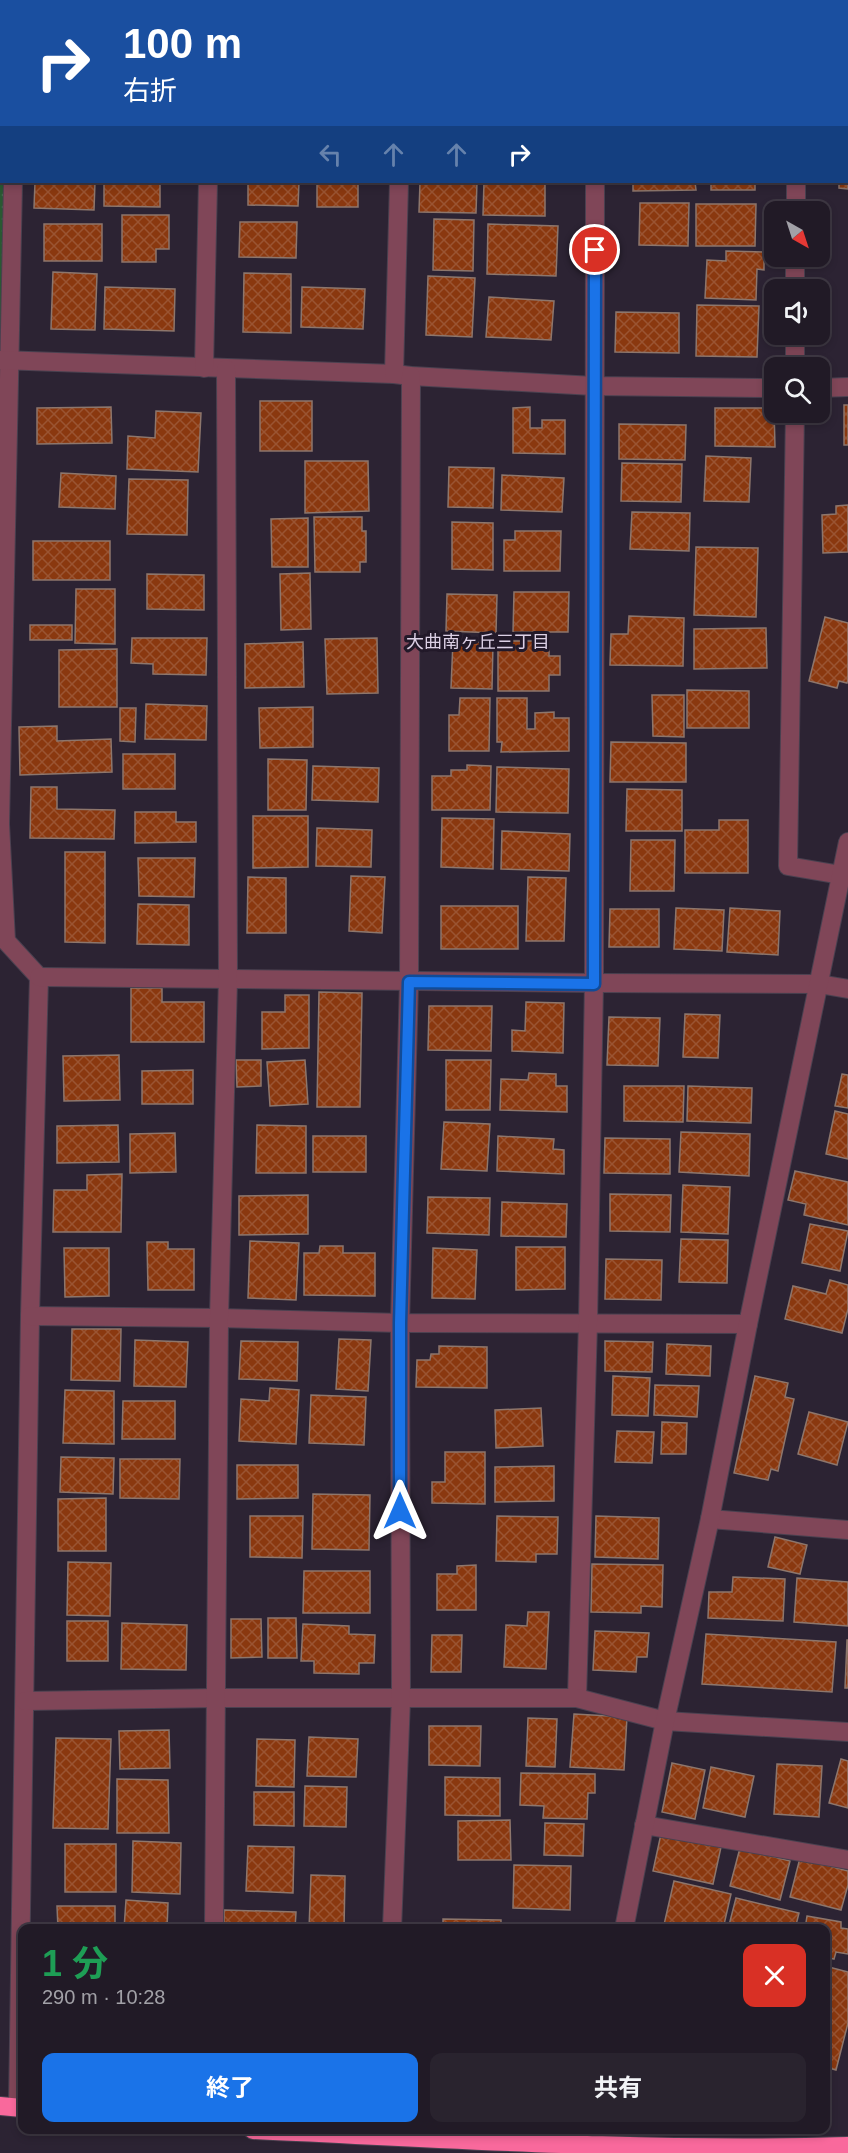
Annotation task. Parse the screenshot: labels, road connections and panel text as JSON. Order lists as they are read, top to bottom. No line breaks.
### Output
{"districts":["大曲南ヶ丘三丁目"],"north":"bottom right","page":{"turn":["100 m","右折"],"heading":["1 分","290 m · 10:28"],"buttons":["終了","共有"]}}
